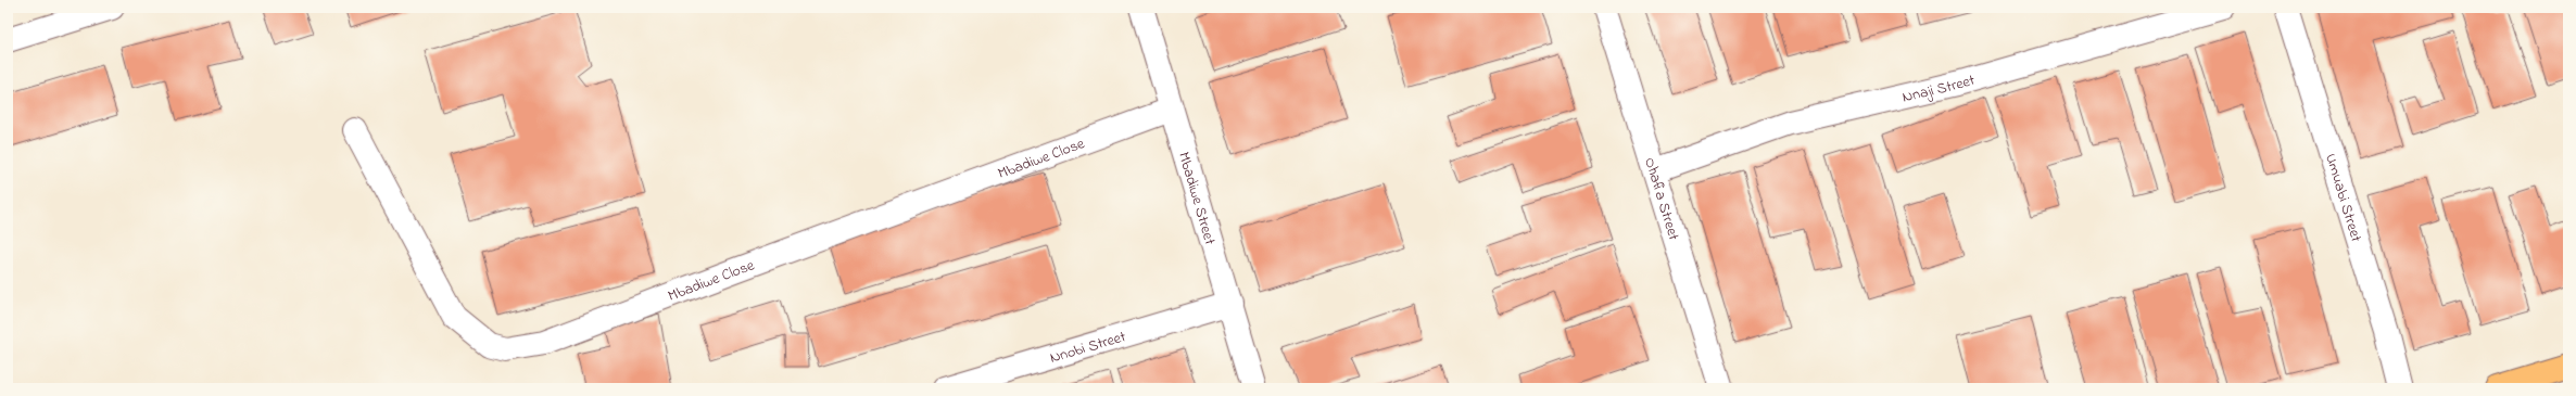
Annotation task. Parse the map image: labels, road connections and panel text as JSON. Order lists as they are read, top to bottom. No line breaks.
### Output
{"streets":{"street":["Nnaji Street","Mbadiwe Close","Ohafia Street","Umuabi Street","Mbadiwe Street","Nnobi Street"]},"crossings":[["Nnaji Street","Ohafia Street"],["Mbadiwe Close","Mbadiwe Street"],["Mbadiwe Street","Nnobi Street"]]}
